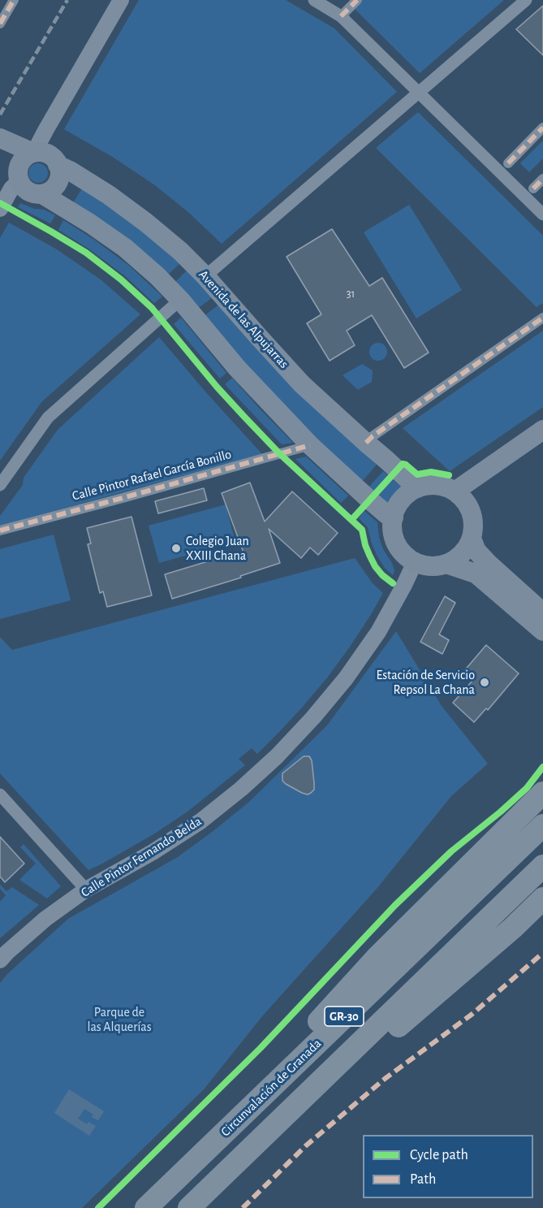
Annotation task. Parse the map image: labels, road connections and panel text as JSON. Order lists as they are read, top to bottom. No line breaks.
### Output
{"streets":{"highway":["GR-30","Circunvalación de Granada"],"main road":["Avenida de las Alpujarras"],"street":["Calle Pintor Rafael García Bonillo","Calle Pintor Fernando Belda"]},"crossings":[["Avenida de las Alpujarras","Calle Pintor Fernando Belda"]],"parks":["Parque de las Alquerías"],"places":["Colegio Juan XXIII Chana","Estación de Servicio Repsol La Chana"],"house_numbers":["31"],"legend":["Cycle path","Path"]}
